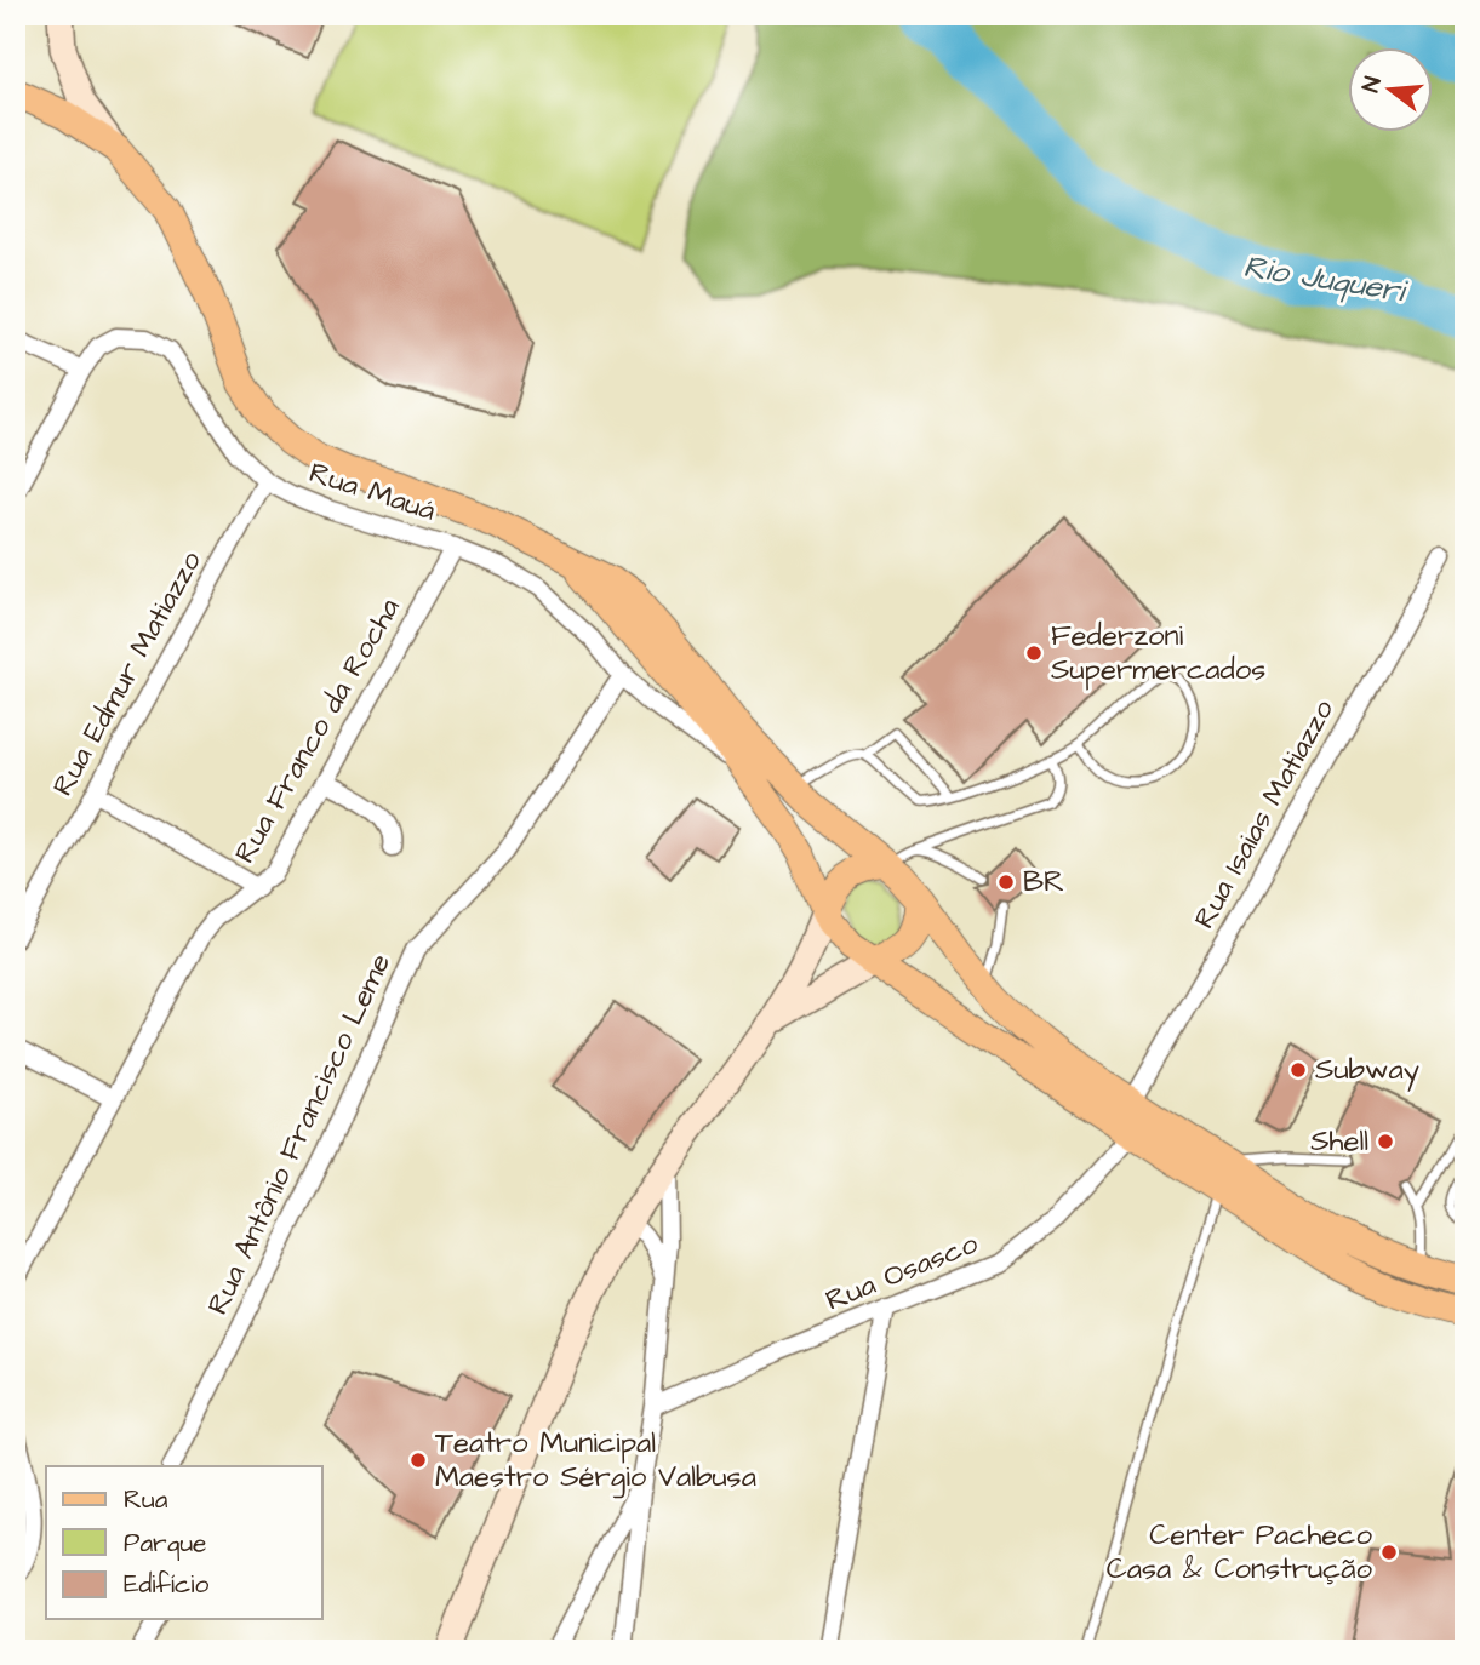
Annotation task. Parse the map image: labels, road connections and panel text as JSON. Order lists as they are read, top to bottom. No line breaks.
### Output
{"streets":{"street":["Rua Mauá","Rua Edmur Matiazzo","Rua Franco da Rocha","Rua Isaias Matiazzo","Rua Antônio Francisco Leme","Rua Osasco"]},"crossings":[["Rua Mauá","Rua Edmur Matiazzo"],["Rua Mauá","Rua Franco da Rocha"],["Rua Mauá","Rua Antônio Francisco Leme"]],"water":["Rio Juqueri"],"places":["Federzoni Supermercados","BR","Subway","Shell","Teatro Municipal Maestro Sérgio Valbusa","Center Pacheco Casa & Construção"],"legend":["Rua","Parque","Edifício"],"north":"left"}
